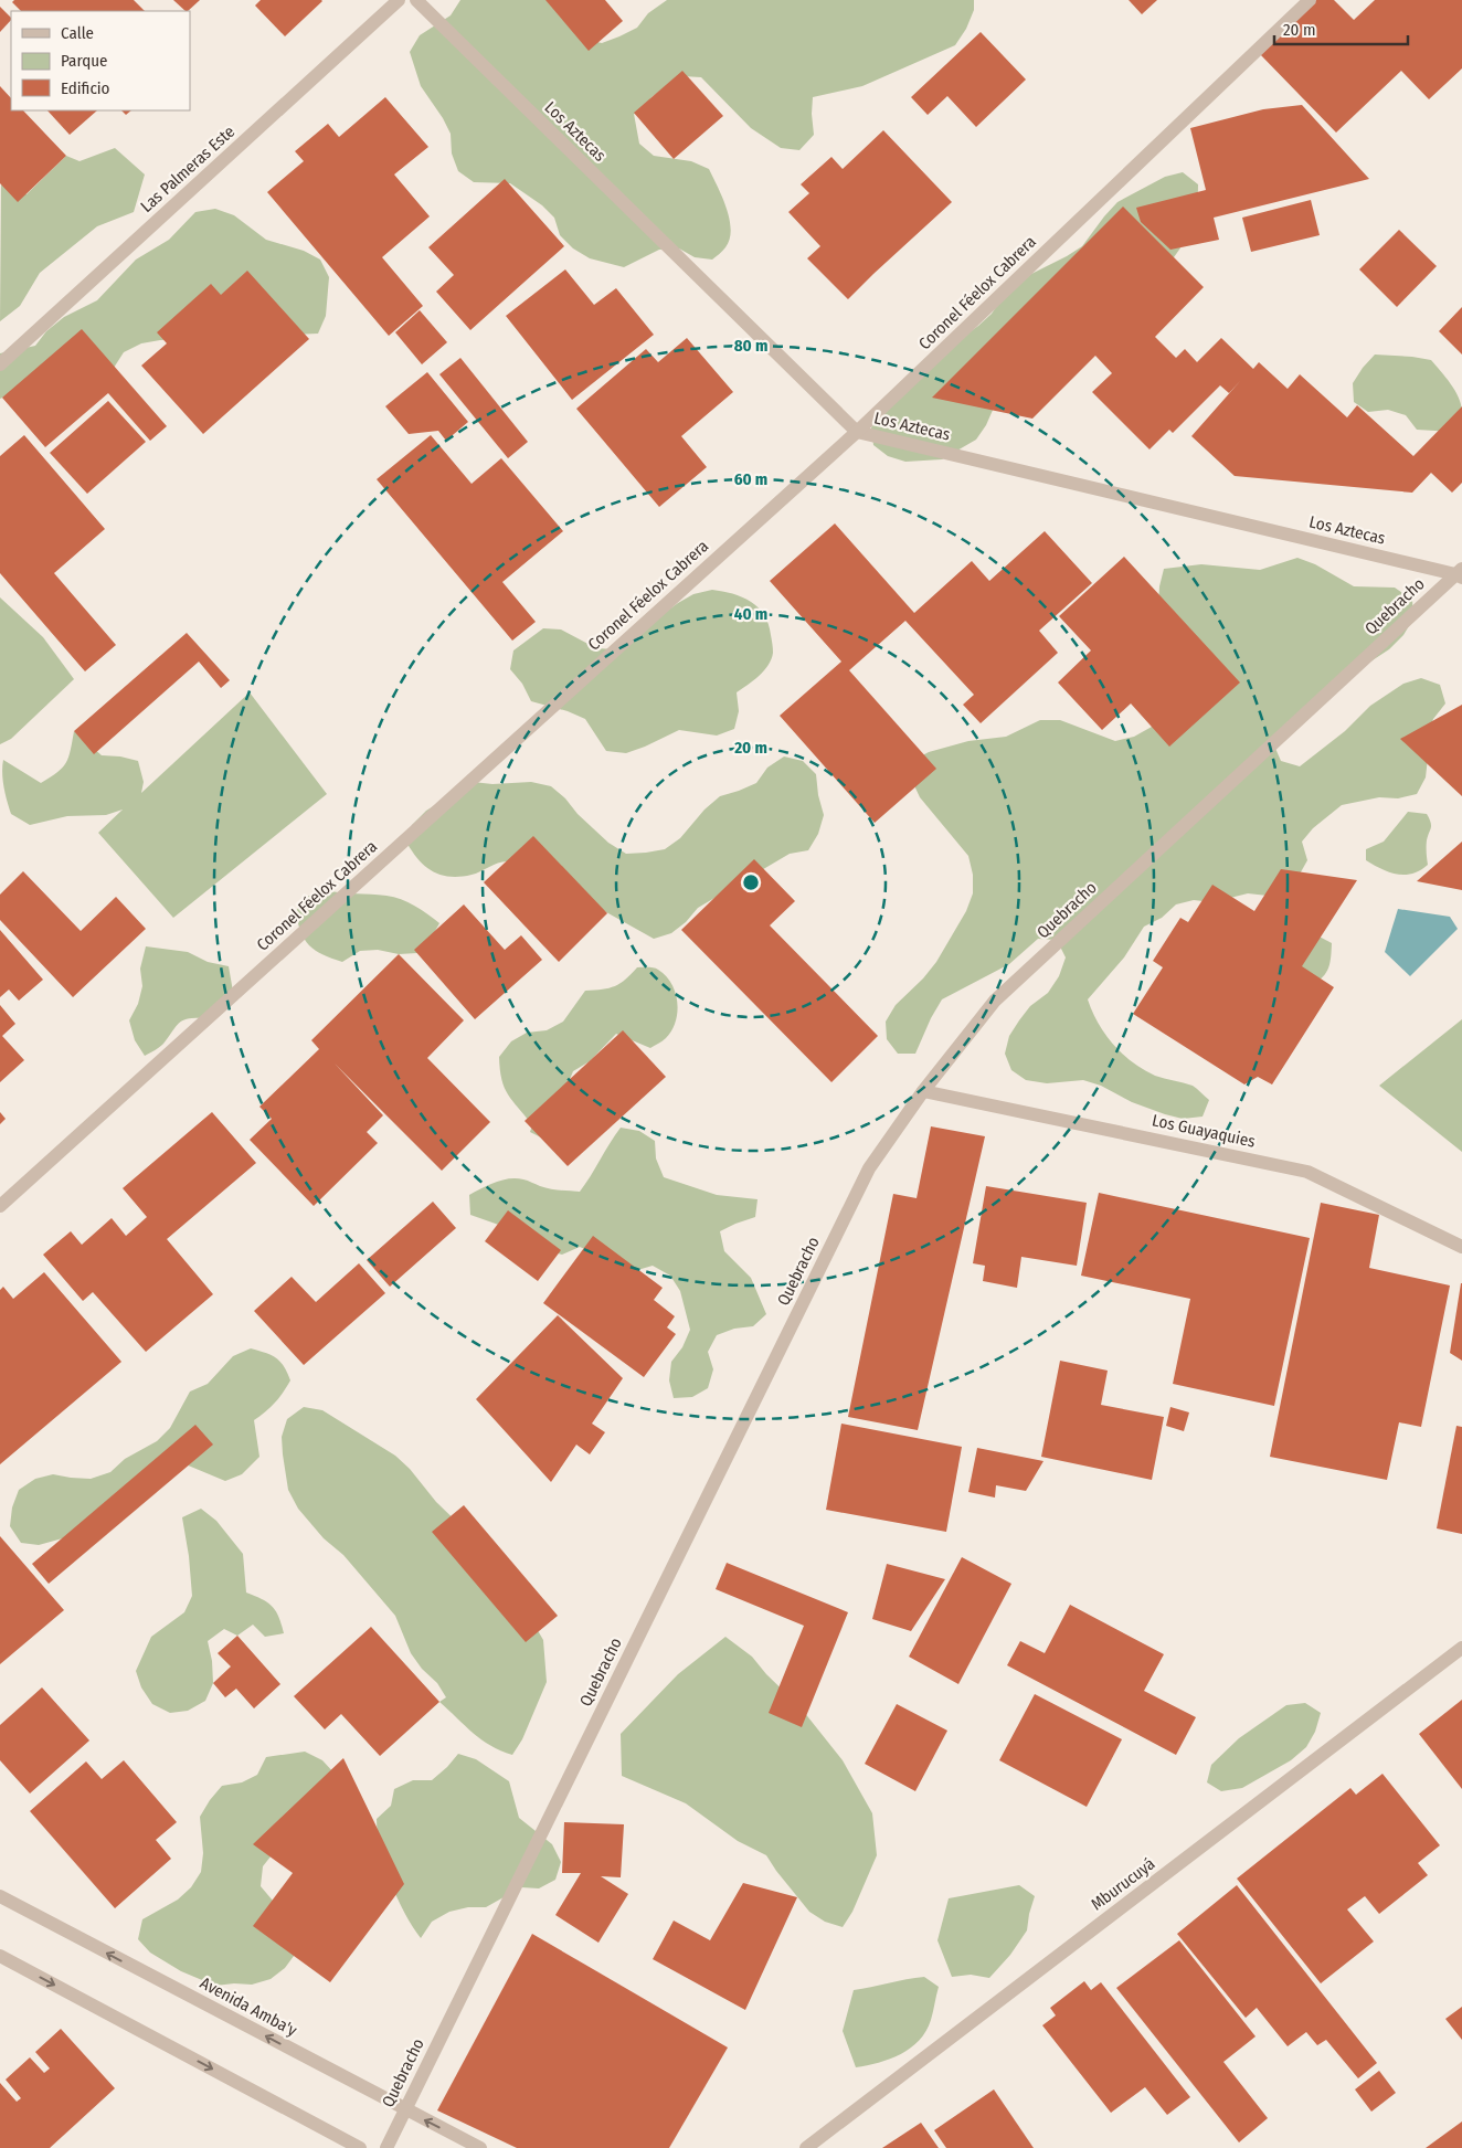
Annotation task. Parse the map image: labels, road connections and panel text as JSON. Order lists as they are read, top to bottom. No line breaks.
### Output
{"streets":{"street":["Los Aztecas","Las Palmeras Este","Coronel Féelox Cabrera","Quebracho","Los Guayaquies","Mburucuyá","Avenida Amba'y"]},"crossings":[["Los Aztecas","Coronel Féelox Cabrera"],["Los Aztecas","Quebracho"],["Quebracho","Los Guayaquies"],["Quebracho","Avenida Amba'y"]],"legend":["Calle","Parque","Edificio"],"scale_bar":"20 m","rings":["80 m","60 m","40 m","20 m"]}
